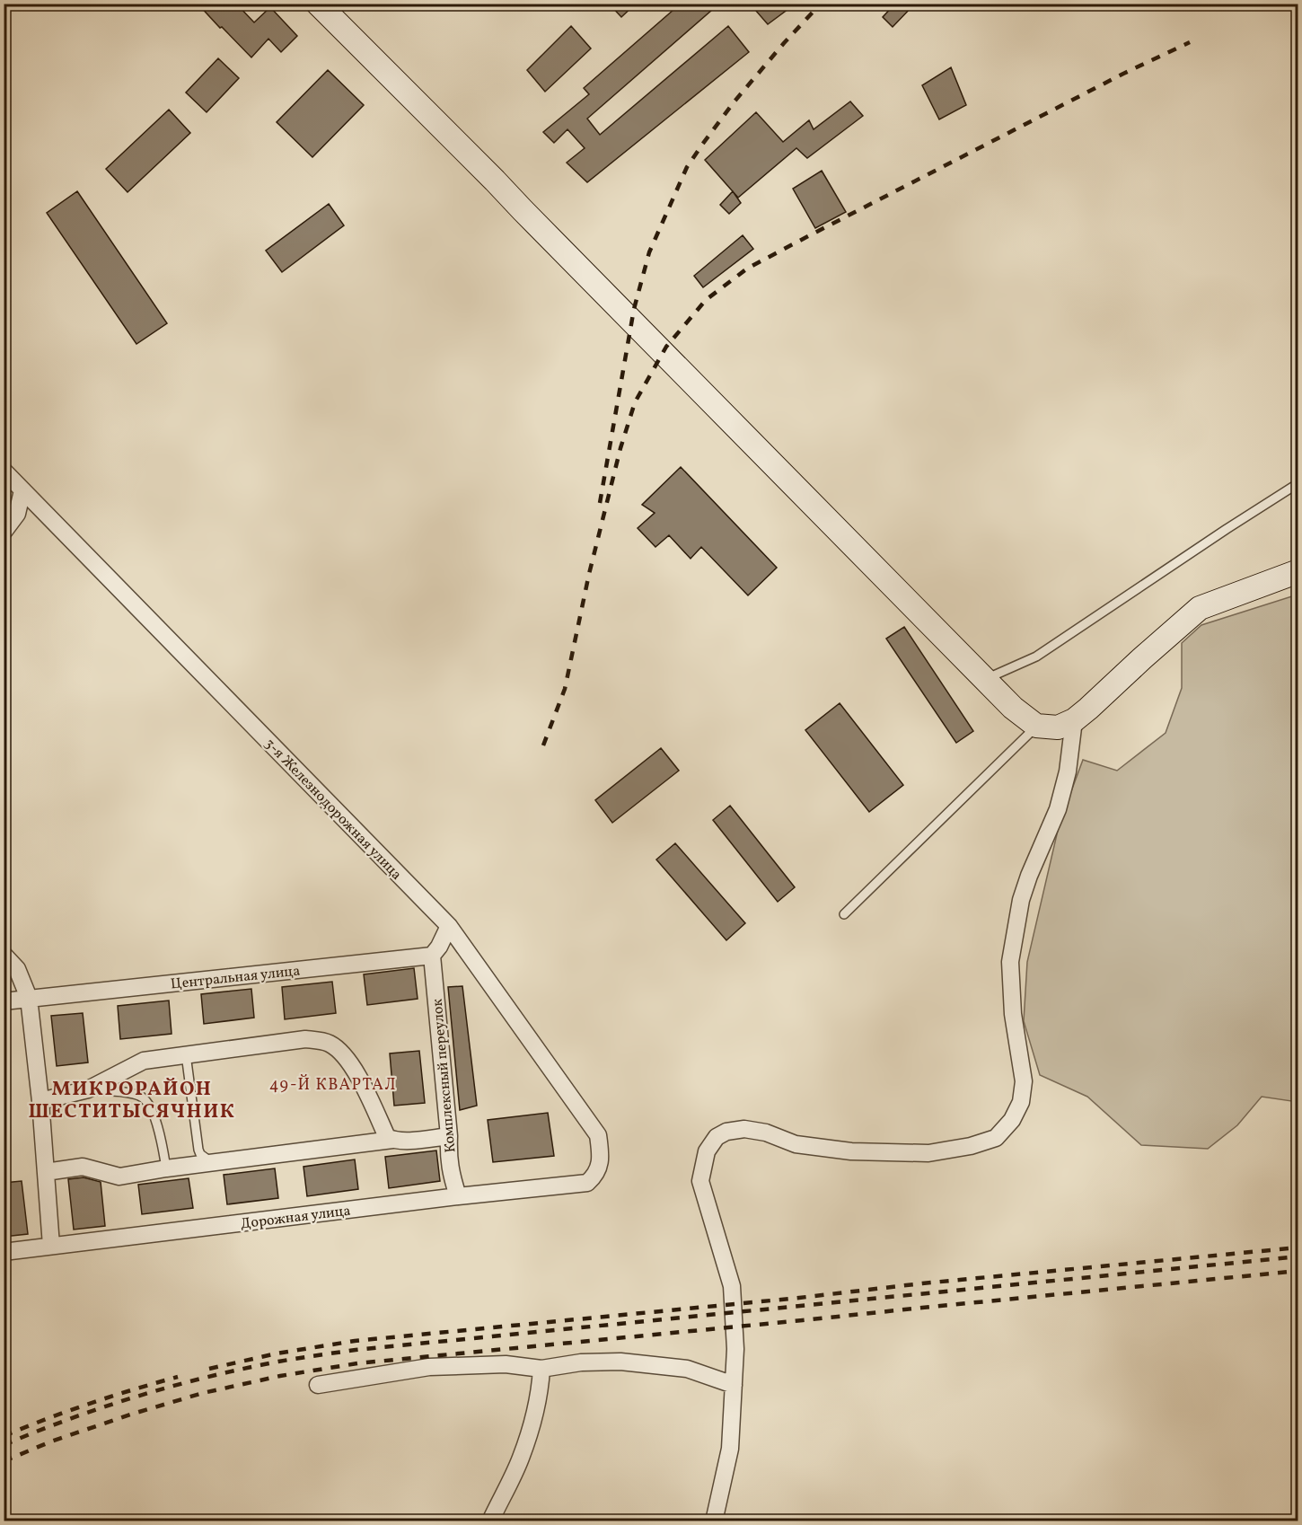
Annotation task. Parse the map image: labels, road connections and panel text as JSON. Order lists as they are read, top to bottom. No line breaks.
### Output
{"streets":{"street":["3-я Железнодорожная улица","Центральная улица","Комплексный переулок","Дорожная улица"]},"crossings":[["3-я Железнодорожная улица","Дорожная улица"],["Центральная улица","Комплексный переулок"],["Комплексный переулок","Дорожная улица"]],"districts":["49-Й КВАРТАЛ","МИКРОРАЙОН ШЕСТИТЫСЯЧНИК"]}
